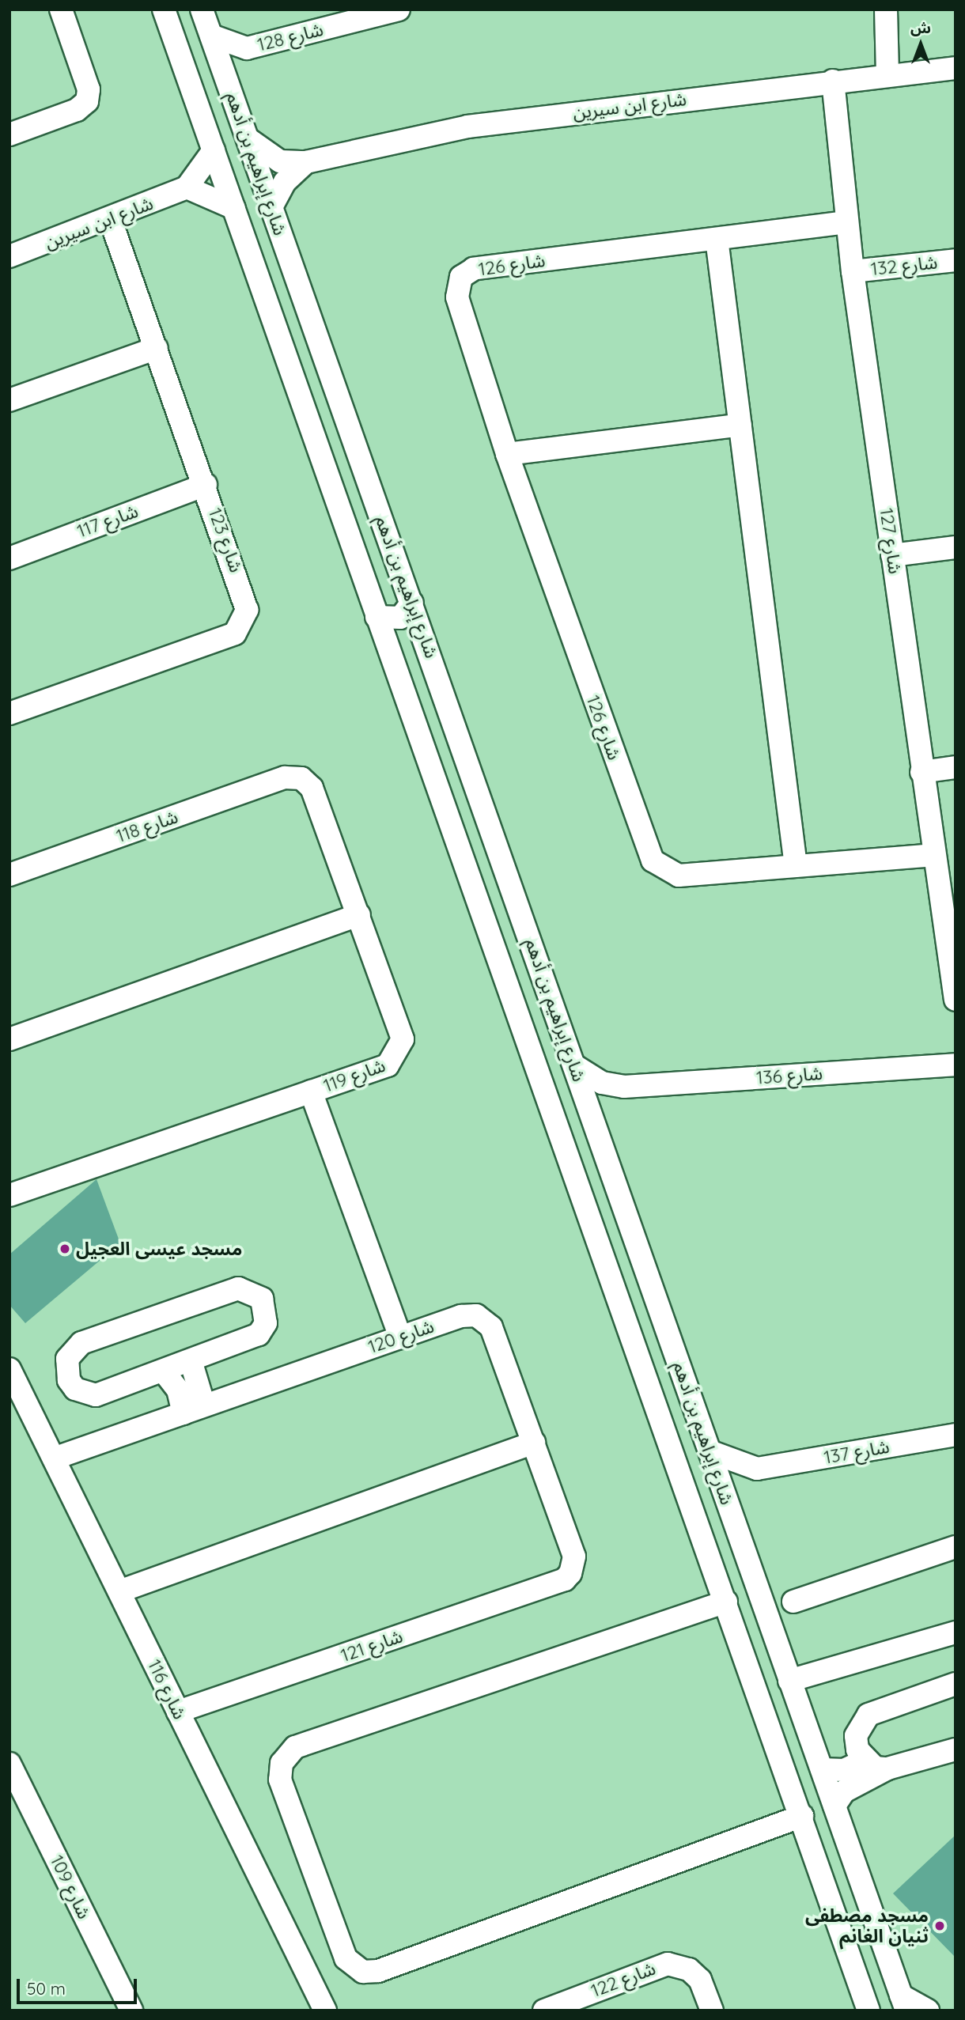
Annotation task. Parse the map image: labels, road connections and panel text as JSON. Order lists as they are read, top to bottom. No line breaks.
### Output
{"streets":{"street":["شارع 128","شارع ابن سيرين","شارع إبراهيم بن أدهم","شارع 126","شارع 132","شارع 117","شارع 123","شارع 127","شارع 118","شارع 119","شارع 136","شارع 120","شارع 137","شارع 121","شارع 116","شارع 109","شارع 122"]},"crossings":[["شارع 128","شارع إبراهيم بن أدهم"],["شارع ابن سيرين","شارع إبراهيم بن أدهم"],["شارع ابن سيرين","شارع 123"],["شارع ابن سيرين","شارع 127"],["شارع إبراهيم بن أدهم","شارع 136"],["شارع إبراهيم بن أدهم","شارع 137"],["شارع 126","شارع 127"],["شارع 132","شارع 127"],["شارع 117","شارع 123"],["شارع 118","شارع 119"],["شارع 120","شارع 121"],["شارع 120","شارع 116"],["شارع 121","شارع 116"]],"places":["مسجد عيسى العجيل","مسجد مصطفى ثنيان الغانم"],"scale_bar":"50 m","north":"top"}
